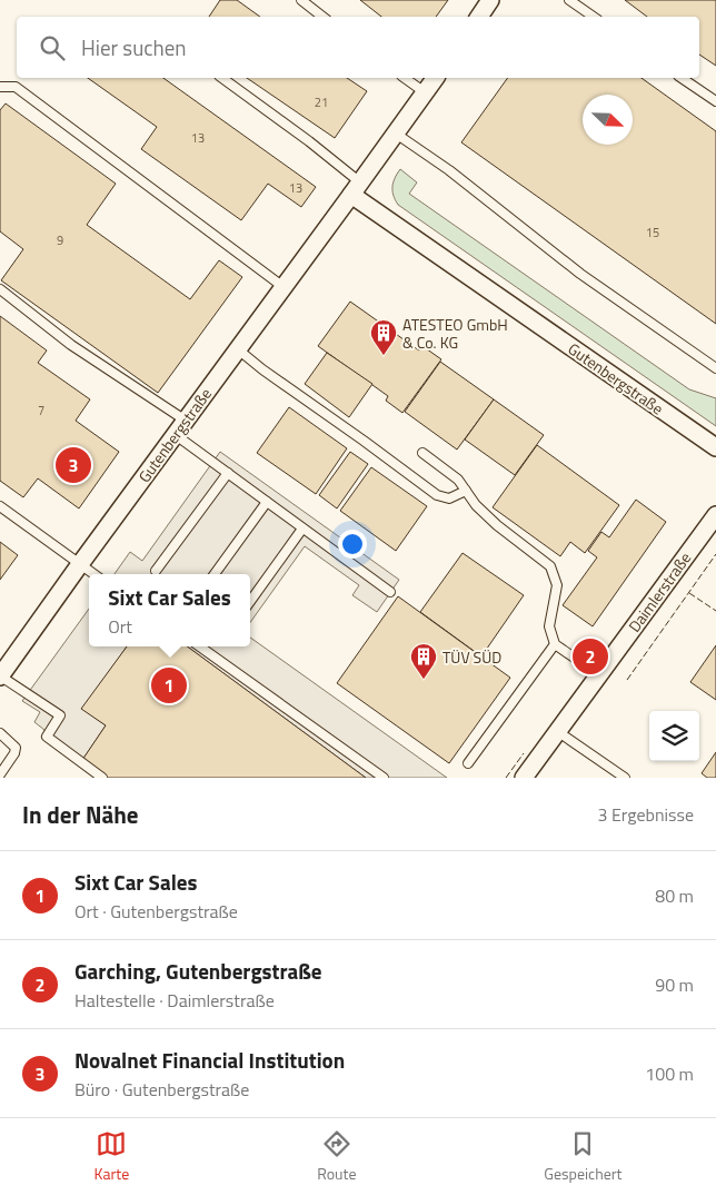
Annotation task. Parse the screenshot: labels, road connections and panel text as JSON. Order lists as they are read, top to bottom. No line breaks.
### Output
{"streets":{"street":["Gutenbergstraße","Daimlerstraße"]},"places":{"building":["ATESTEO GmbH & Co. KG","TÜV SÜD"]},"house_numbers":["21","13","13","15","9","7"],"north":"bottom right","page":{"search":"Hier suchen","pins":["3","2","1"],"popup":["Sixt Car Sales","Ort"],"heading":["In der Nähe","3 Ergebnisse"],"list":[{"mark":"1","name":"Sixt Car Sales","note":"Ort · Gutenbergstraße","value":"80 m"},{"mark":"2","name":"Garching, Gutenbergstraße","note":"Haltestelle · Daimlerstraße","value":"90 m"},{"mark":"3","name":"Novalnet Financial Institution","note":"Büro · Gutenbergstraße","value":"100 m"}],"nav":["Karte","Route","Gespeichert"]}}
